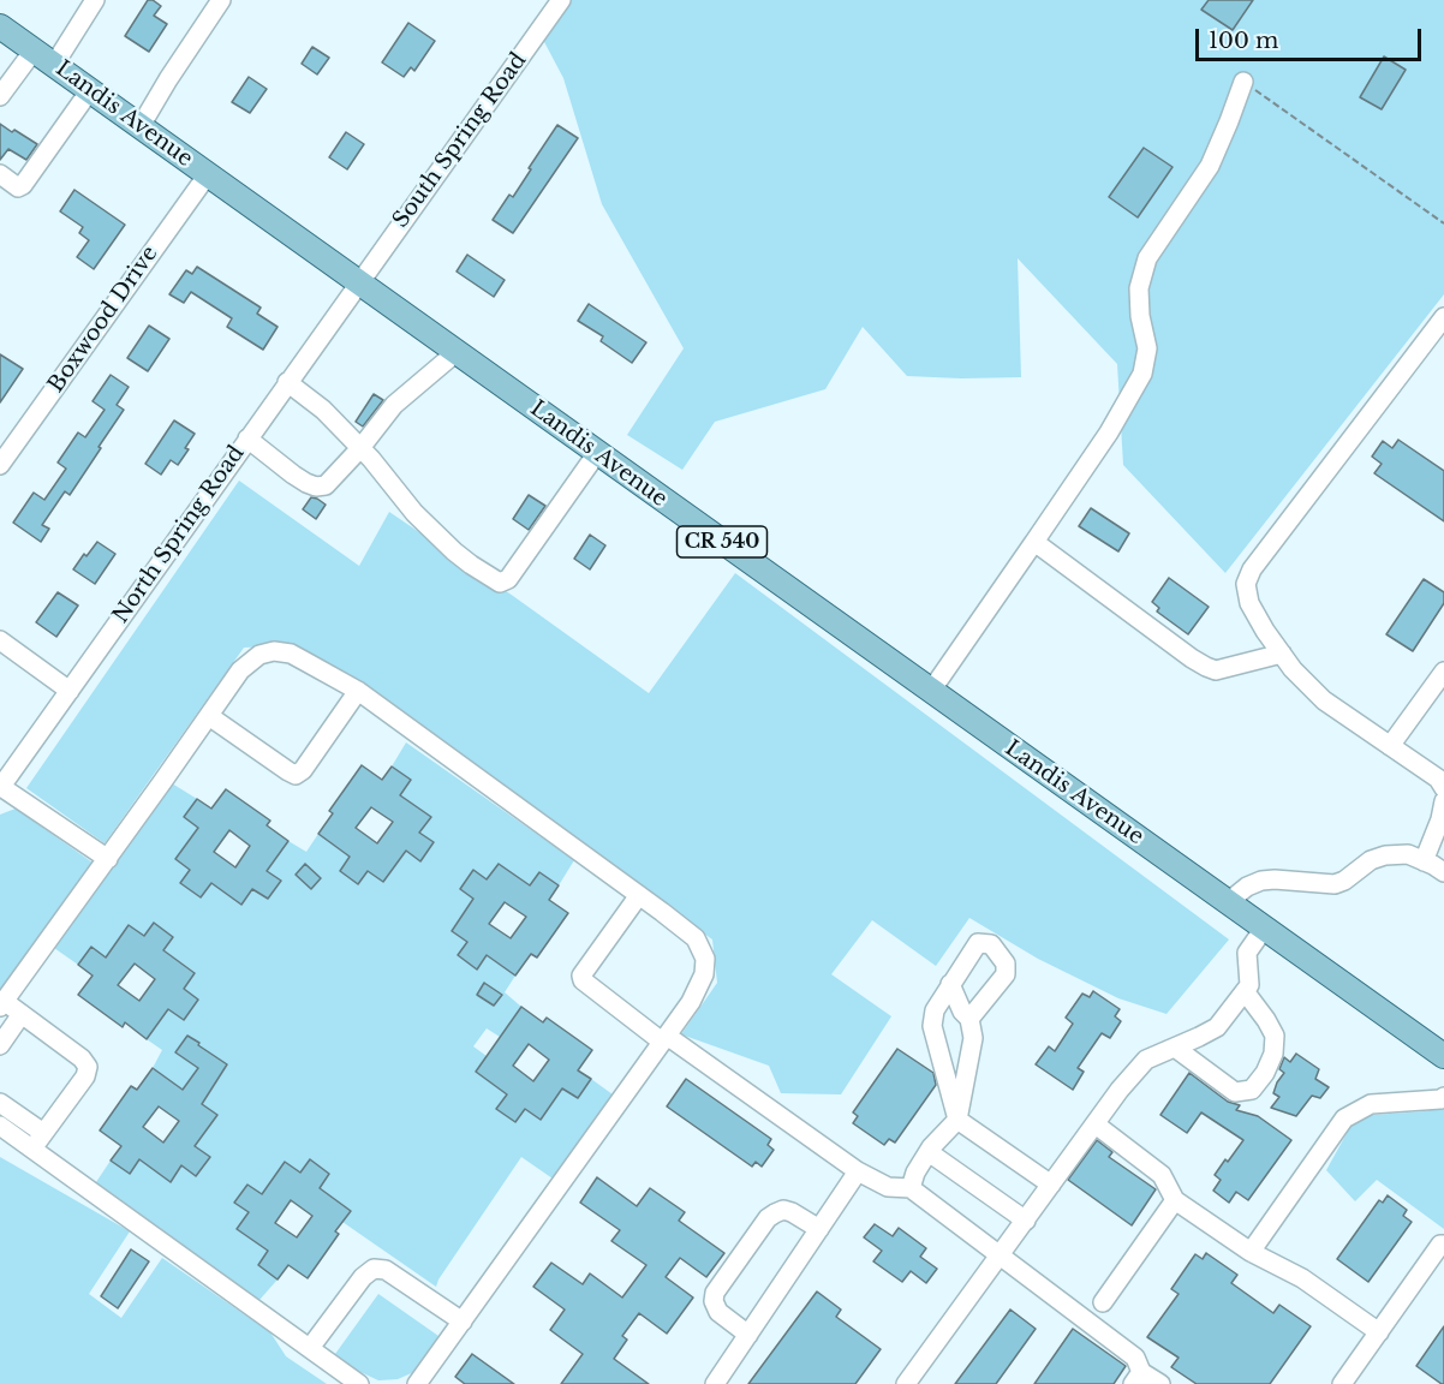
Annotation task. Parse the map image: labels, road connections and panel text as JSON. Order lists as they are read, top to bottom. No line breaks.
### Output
{"streets":{"main road":["Landis Avenue","CR 540"],"street":["South Spring Road","Boxwood Drive","North Spring Road"]},"crossings":[["Landis Avenue","South Spring Road"],["Landis Avenue","Boxwood Drive"],["Landis Avenue","North Spring Road"],["South Spring Road","North Spring Road"]],"scale_bar":"100 m"}
